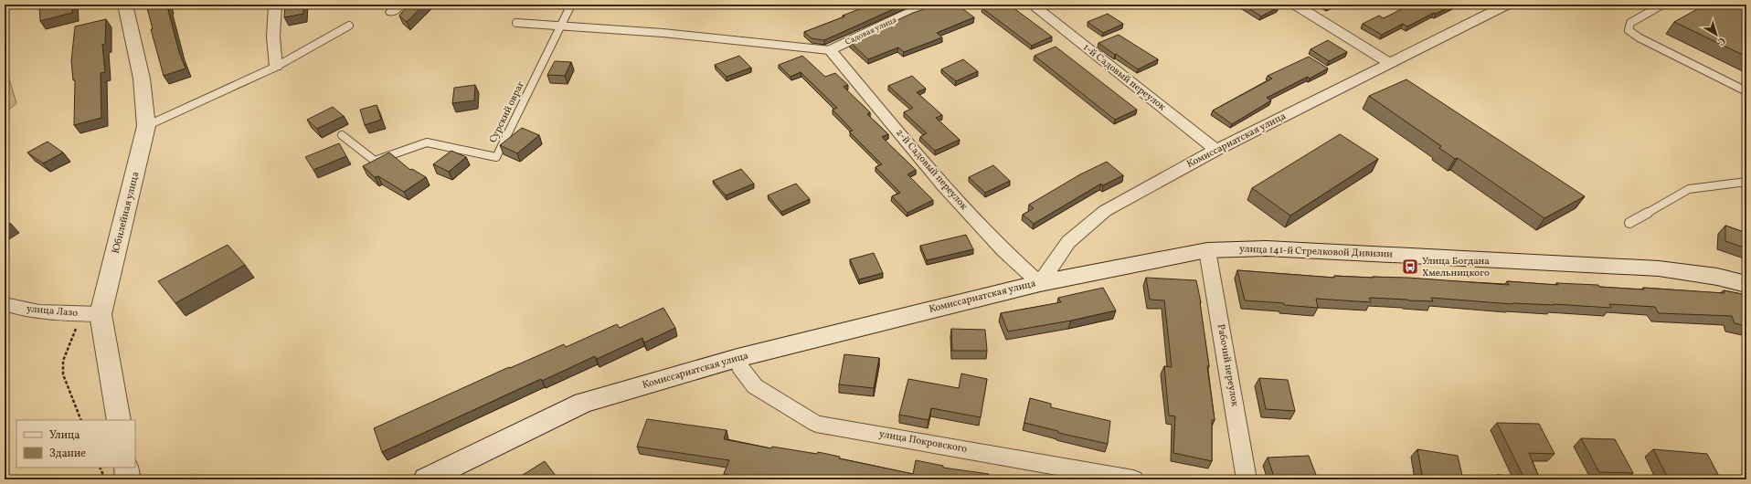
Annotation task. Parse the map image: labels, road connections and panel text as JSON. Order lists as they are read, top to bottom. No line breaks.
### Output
{"streets":{"main road":["Комиссариатская улица","Юбилейная улица","улица 141-й Стрелковой Дивизии"],"street":["Садовая улица","1-й Садовый переулок","2-й Садовый переулок","улица Лазо","Рабочий переулок","улица Покровского"],"lane":["Сурский овраг"]},"crossings":[["Садовая улица","2-й Садовый переулок"],["1-й Садовый переулок","Комиссариатская улица"],["Комиссариатская улица","2-й Садовый переулок"],["Комиссариатская улица","улица 141-й Стрелковой Дивизии"],["Комиссариатская улица","улица Покровского"],["2-й Садовый переулок","улица 141-й Стрелковой Дивизии"],["Юбилейная улица","улица Лазо"],["улица 141-й Стрелковой Дивизии","Рабочий переулок"]],"places":{"bus stop":["Улица Богдана Хмельницкого"]},"legend":["Улица","Здание"],"north":"bottom right"}
